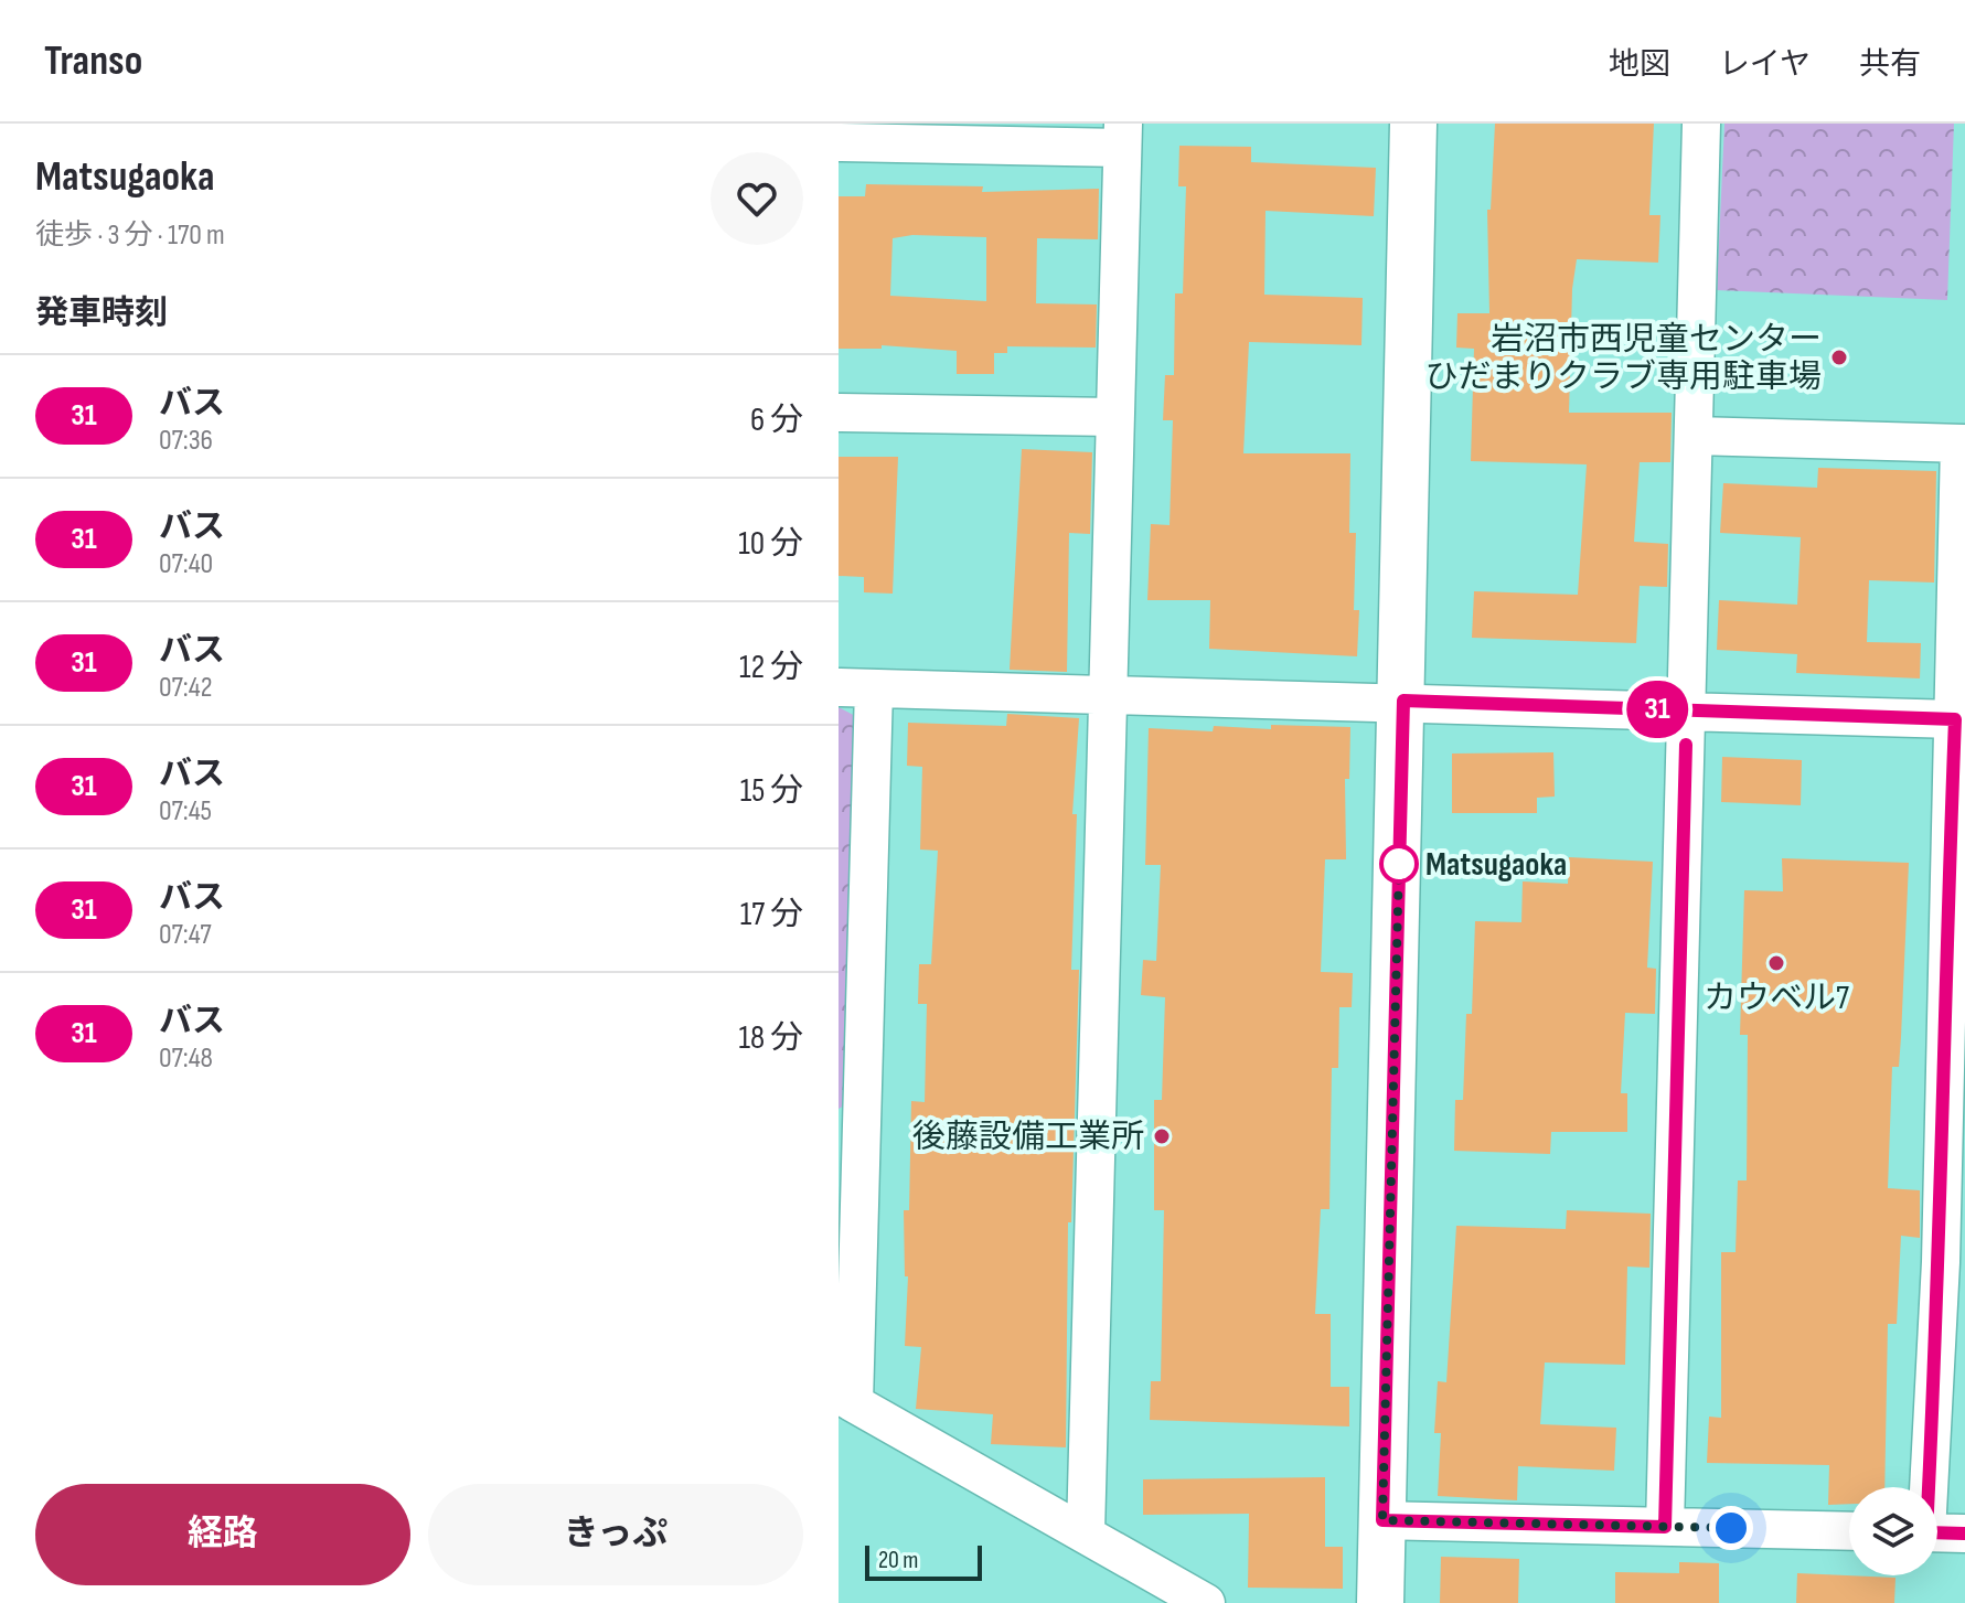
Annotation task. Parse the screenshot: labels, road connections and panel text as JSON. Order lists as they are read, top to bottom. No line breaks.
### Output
{"places":["岩沼市西児童センター ひだまりクラブ専用駐車場","Matsugaoka","カウベル7","後藤設備工業所"],"lines":["bus line 31"],"scale_bar":"20 m","page":{"header":"Transo","nav":["地図","レイヤ","共有"],"heading":[["Matsugaoka","徒歩 · 3 分 · 170 m"],"発車時刻"],"on_map":"31","list":[{"mark":"31","name":"バス","note":"07:36","value":"6 分"},{"mark":"31","name":"バス","note":"07:40","value":"10 分"},{"mark":"31","name":"バス","note":"07:42","value":"12 分"},{"mark":"31","name":"バス","note":"07:45","value":"15 分"},{"mark":"31","name":"バス","note":"07:47","value":"17 分"},{"mark":"31","name":"バス","note":"07:48","value":"18 分"}],"buttons":["経路","きっぷ"],"scale":"20 m"}}
